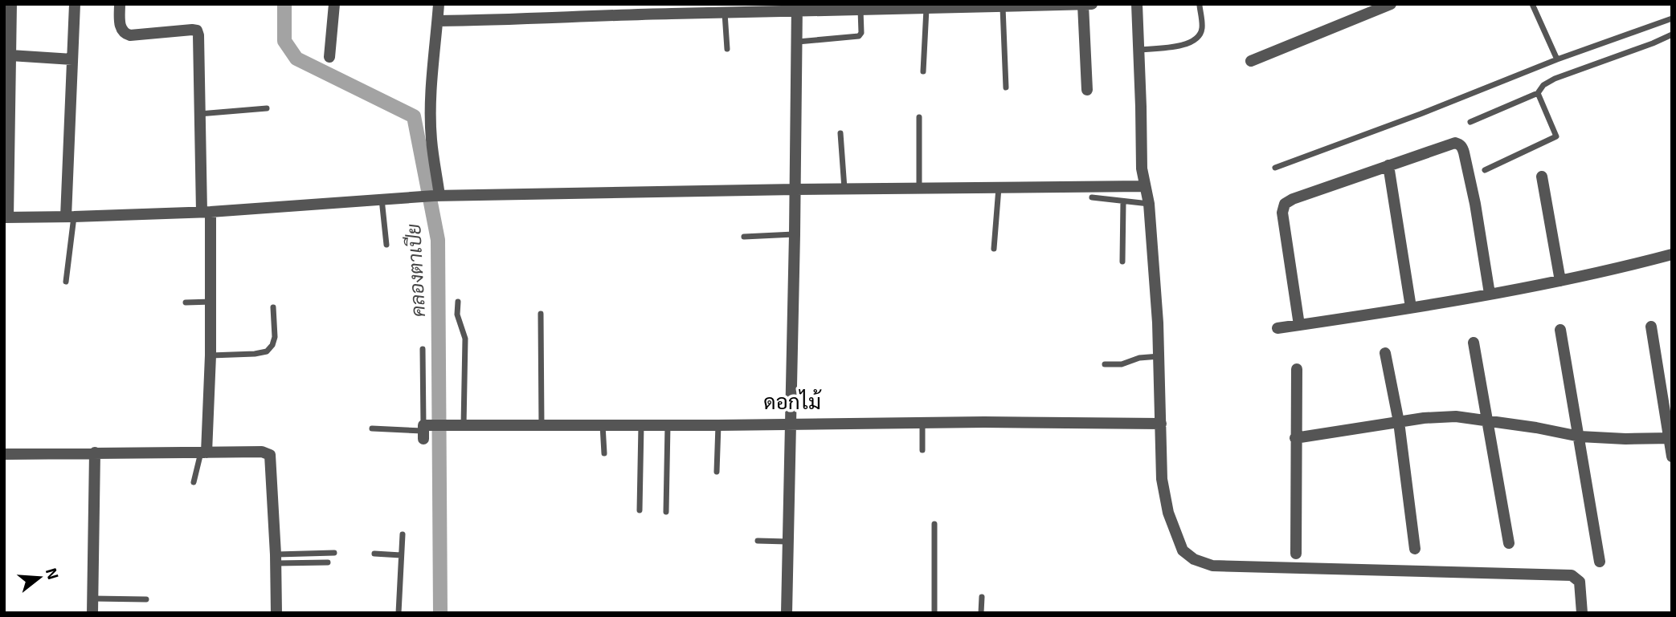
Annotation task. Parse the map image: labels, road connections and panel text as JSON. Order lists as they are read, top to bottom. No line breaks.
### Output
{"districts":["ดอกไม้"],"water":["คลองตาเปีย"],"north":"right"}
